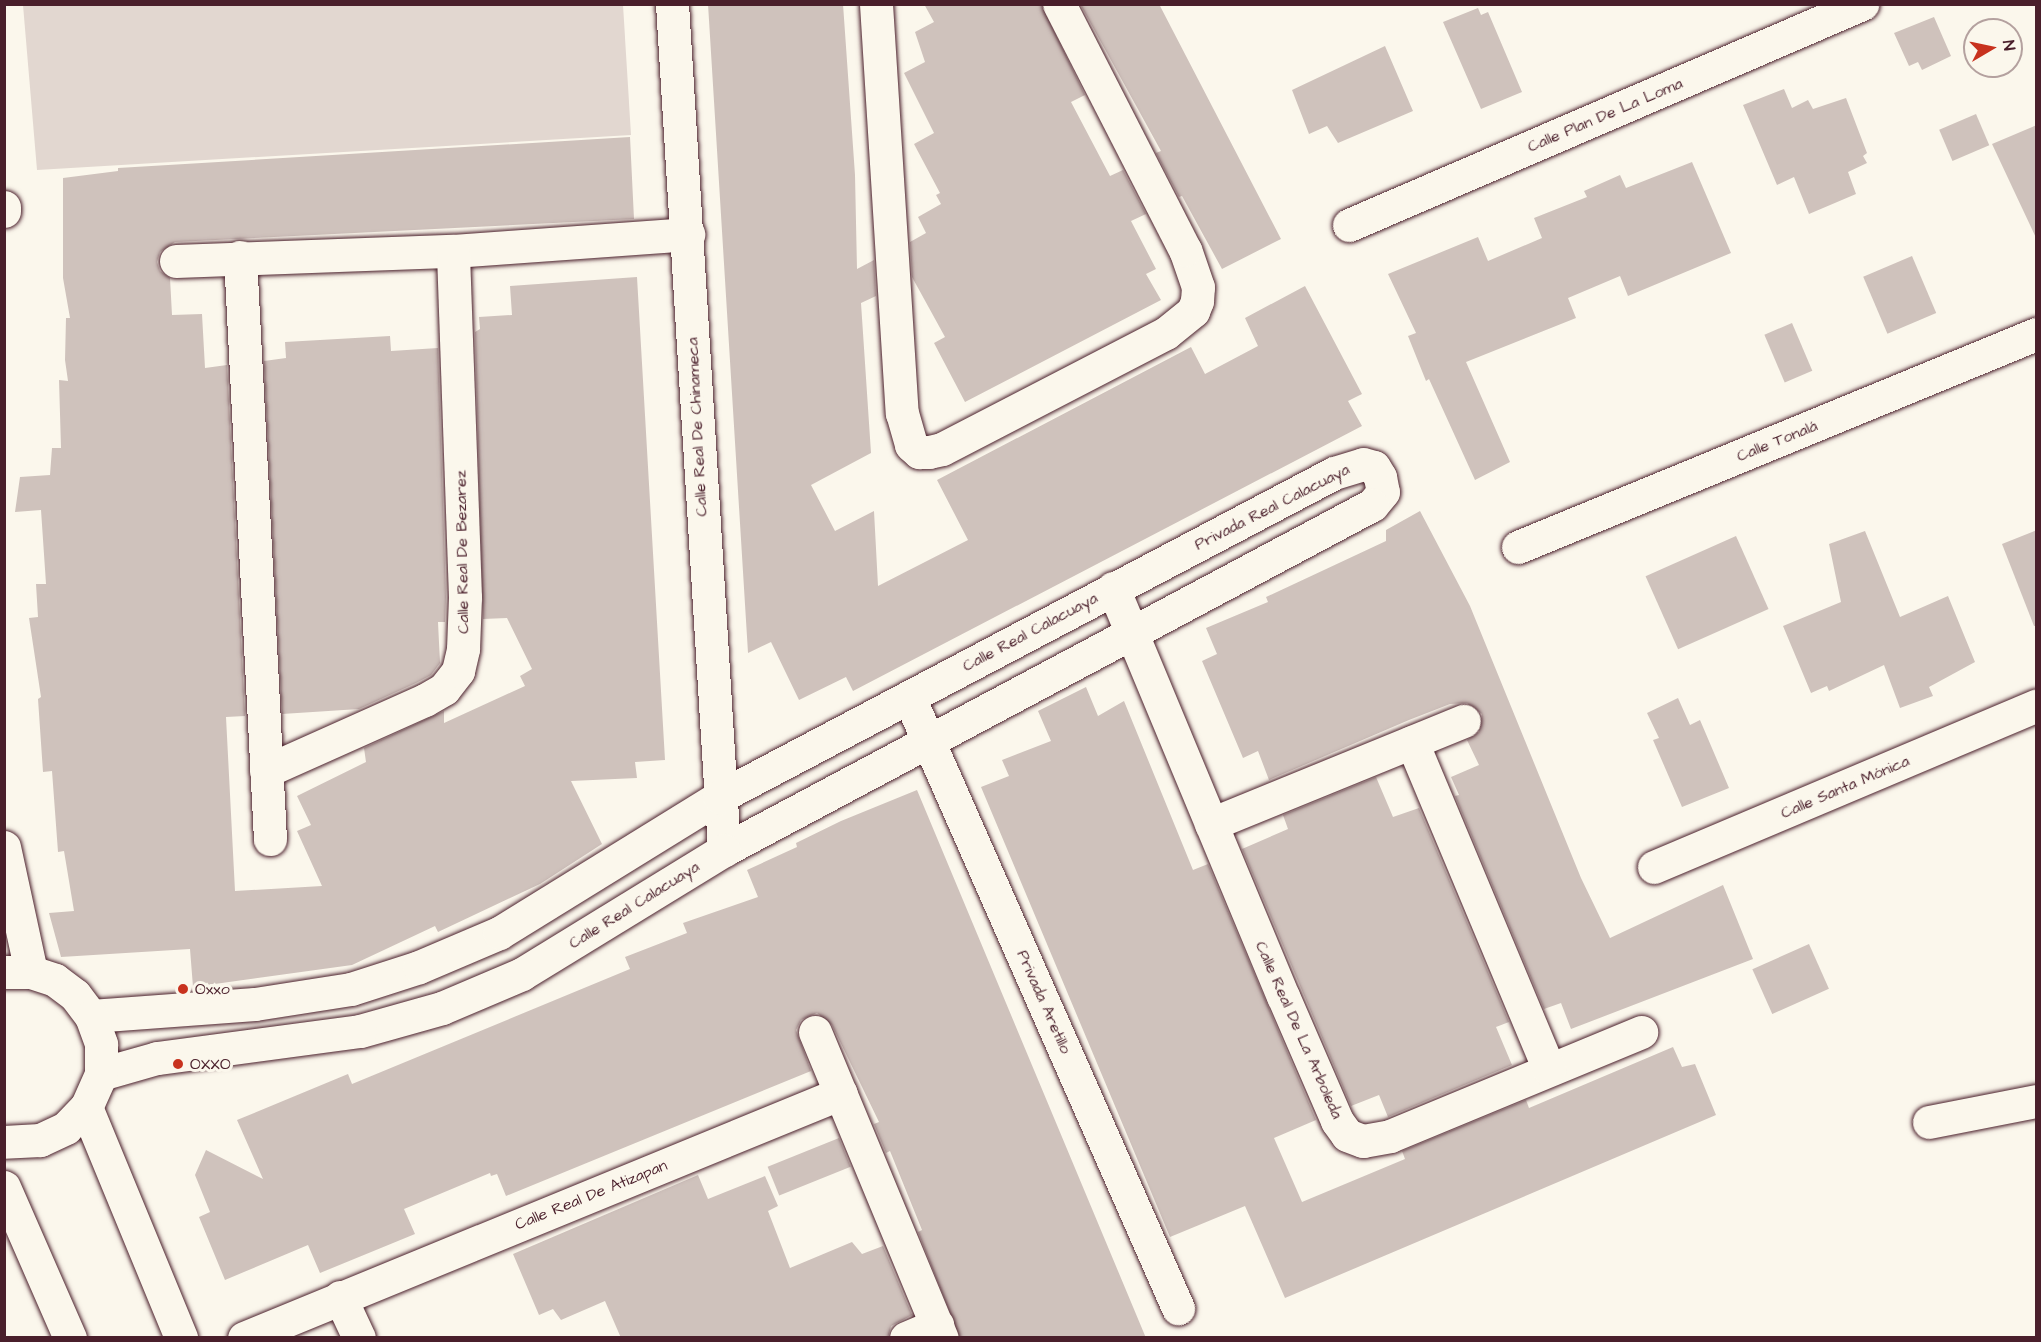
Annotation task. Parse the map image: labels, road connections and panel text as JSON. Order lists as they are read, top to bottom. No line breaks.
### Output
{"streets":{"street":["Calle Plan De La Loma","Calle Real De Chinameca","Calle Tonalá","Privada Real Calacuaya","Calle Real De Bezarez","Calle Real Calacuaya","Calle Santa Mónica","Privada Aretillo","Calle Real De La Arboleda","Calle Real De Atizapan"]},"crossings":[["Calle Real De Chinameca","Calle Real Calacuaya"],["Privada Real Calacuaya","Calle Real Calacuaya"],["Privada Real Calacuaya","Calle Real De La Arboleda"],["Calle Real Calacuaya","Privada Aretillo"],["Calle Real Calacuaya","Calle Real De La Arboleda"]],"places":["Oxxo","OXXO"],"north":"right"}
